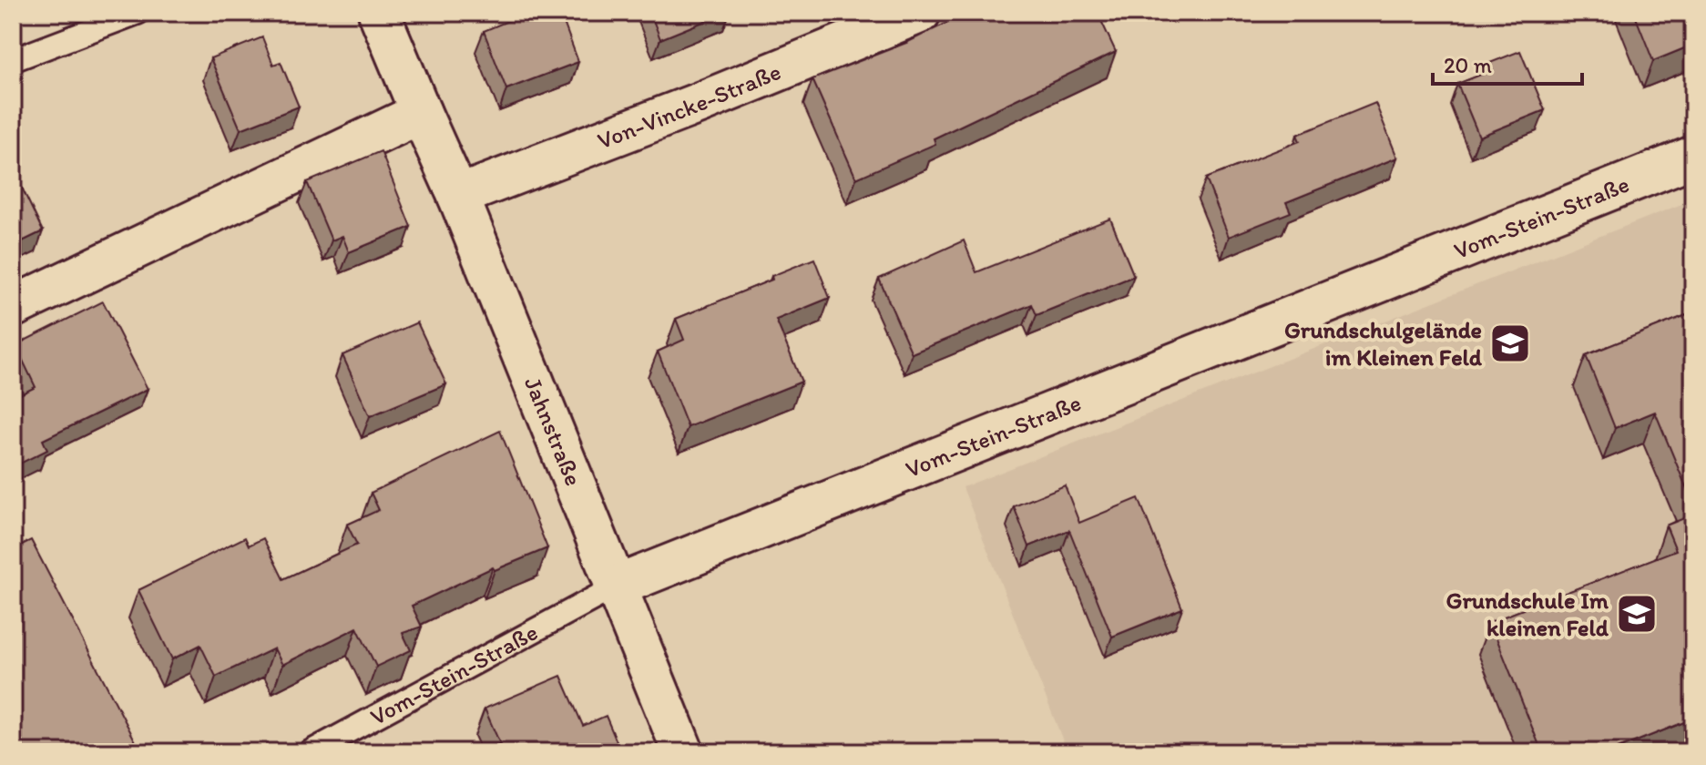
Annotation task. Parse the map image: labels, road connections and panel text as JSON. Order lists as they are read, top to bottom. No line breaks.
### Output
{"streets":{"street":["Von-Vincke-Straße","Vom-Stein-Straße","Jahnstraße"]},"crossings":[["Von-Vincke-Straße","Jahnstraße"],["Vom-Stein-Straße","Jahnstraße"]],"places":{"school or university":["Grundschulgelände im Kleinen Feld","Grundschule Im kleinen Feld"]},"scale_bar":"20 m"}
